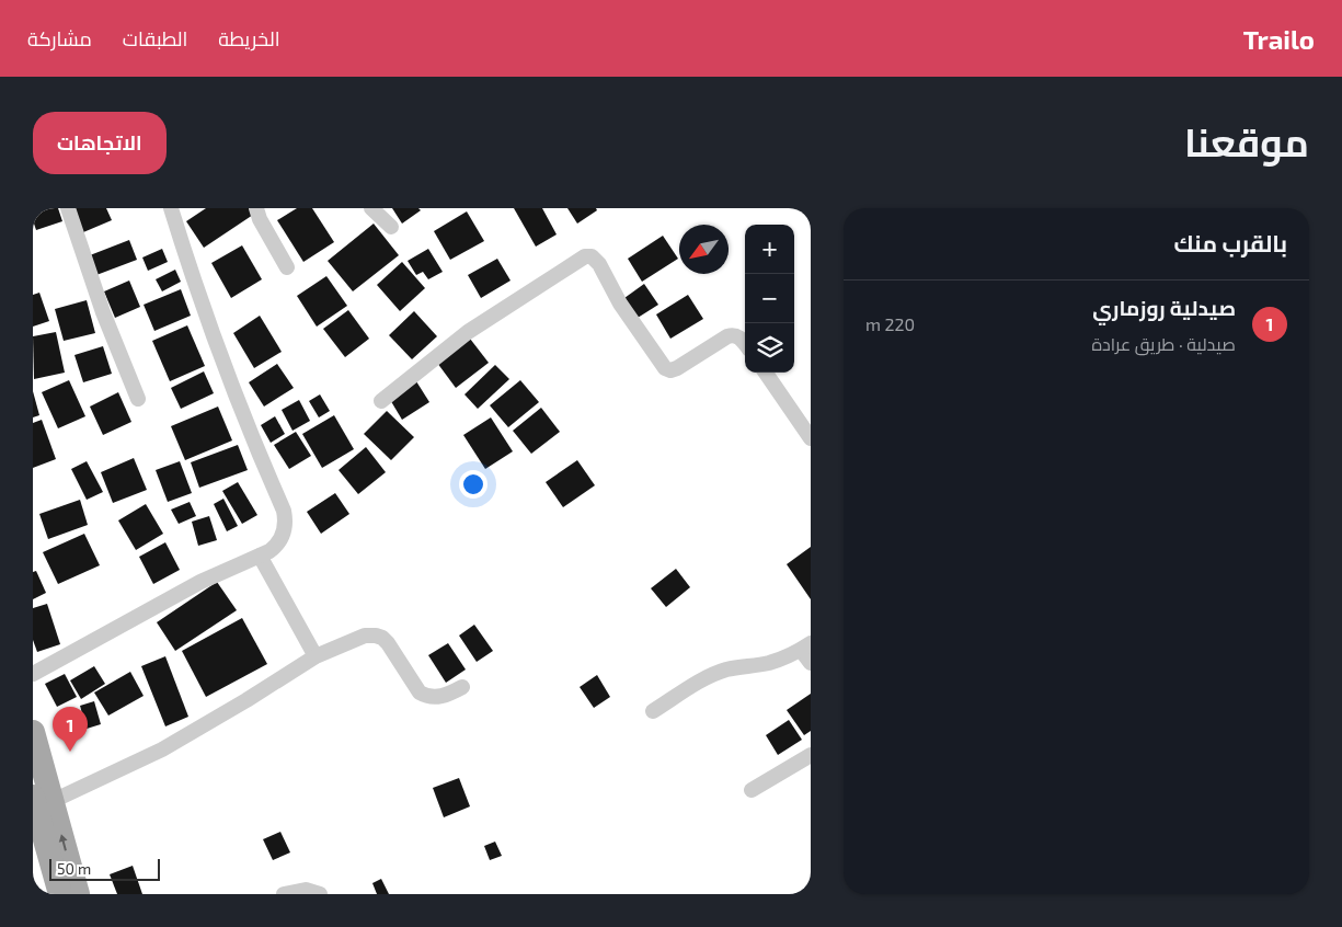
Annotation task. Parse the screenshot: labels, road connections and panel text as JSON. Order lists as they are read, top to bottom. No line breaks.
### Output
{"scale_bar":"50 m","north":"bottom left","page":{"header":"Trailo","nav":["الخريطة","الطبقات","مشاركة"],"title":"موقعنا","buttons":"الاتجاهات","heading":"بالقرب منك","map_buttons":["+","−"],"list":[{"mark":"1","name":"صيدلية روزماري","note":"صيدلية · طريق عرادة","value":"220 m"}],"pins":"1","scale":"50 m"}}
